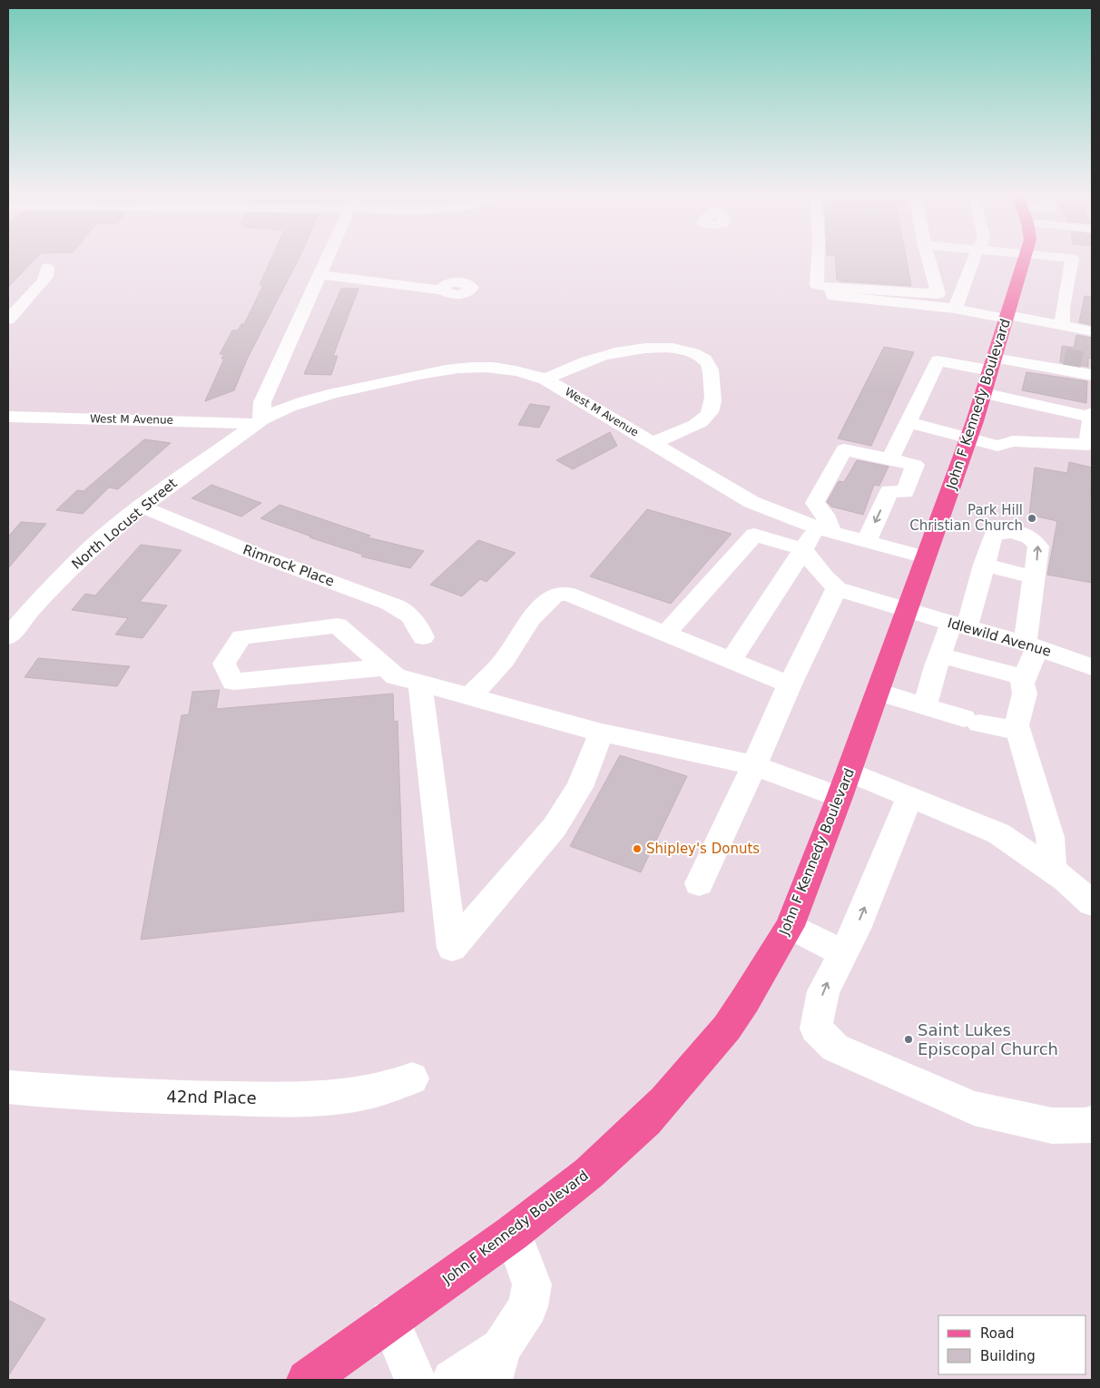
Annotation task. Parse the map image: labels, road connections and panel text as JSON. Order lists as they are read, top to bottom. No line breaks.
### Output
{"streets":{"main road":["John F Kennedy Boulevard"],"street":["West M Avenue","North Locust Street","Rimrock Place","Idlewild Avenue","42nd Place"]},"crossings":[["John F Kennedy Boulevard","West M Avenue"],["John F Kennedy Boulevard","Idlewild Avenue"],["West M Avenue","North Locust Street"],["North Locust Street","Rimrock Place"]],"places":["Park Hill Christian Church","Shipley's Donuts","Saint Lukes Episcopal Church"],"legend":["Road","Building"]}
